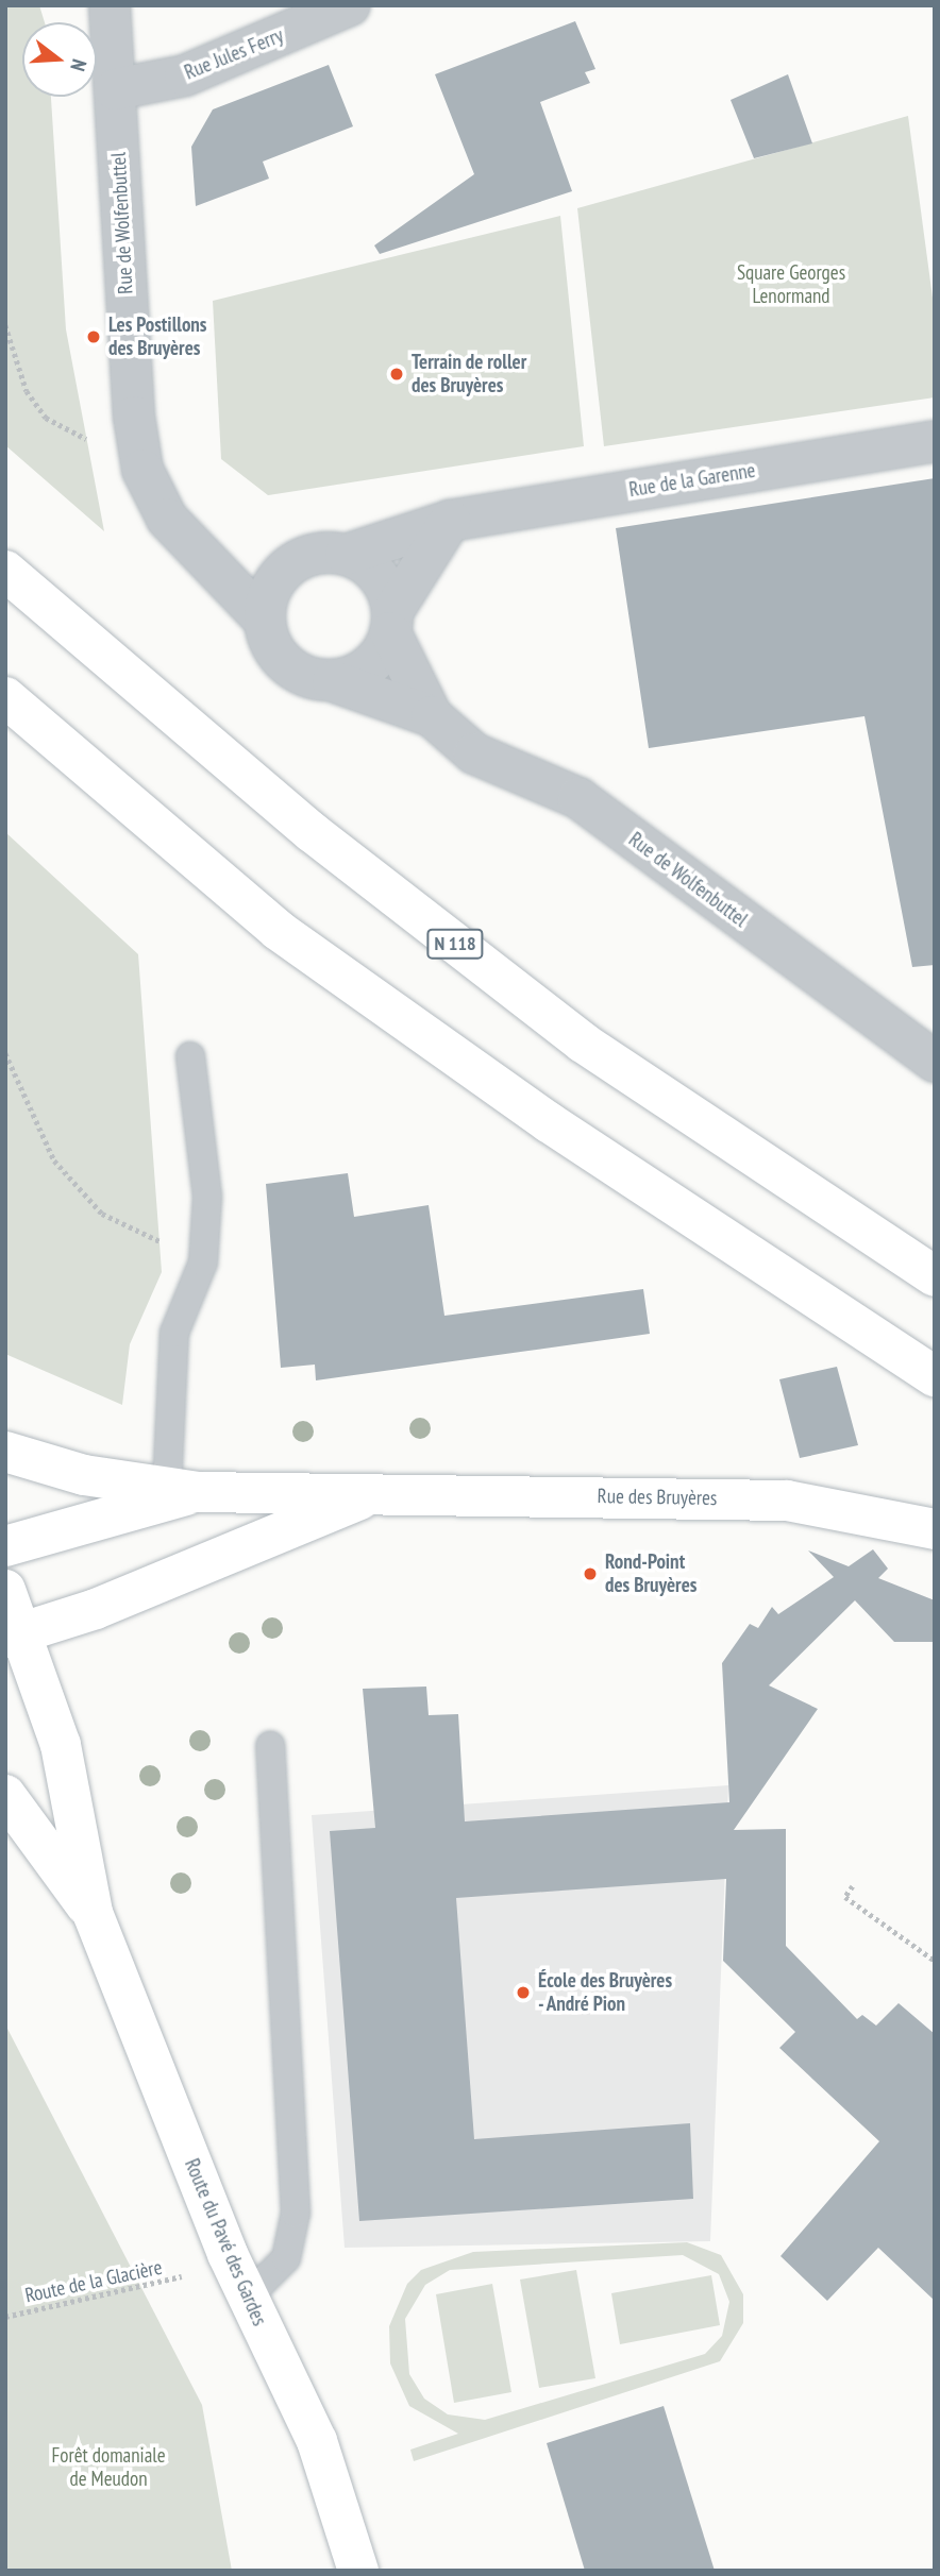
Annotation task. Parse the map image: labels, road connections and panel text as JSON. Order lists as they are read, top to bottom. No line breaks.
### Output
{"streets":{"main road":["N 118","Rue des Bruyères","Route du Pavé des Gardes"],"street":["Rue Jules Ferry","Rue de Wolfenbuttel","Rue de la Garenne"],"path":["Route de la Glacière"]},"crossings":[["Rue Jules Ferry","Rue de Wolfenbuttel"],["Rue de Wolfenbuttel","Rue de la Garenne"],["Rue des Bruyères","Route du Pavé des Gardes"],["Route du Pavé des Gardes","Route de la Glacière"]],"parks":["Square Georges Lenormand","Forêt domaniale de Meudon"],"places":["Les Postillons des Bruyères","Terrain de roller des Bruyères","Rond-Point des Bruyères","École des Bruyères - André Pion"],"north":"right"}
